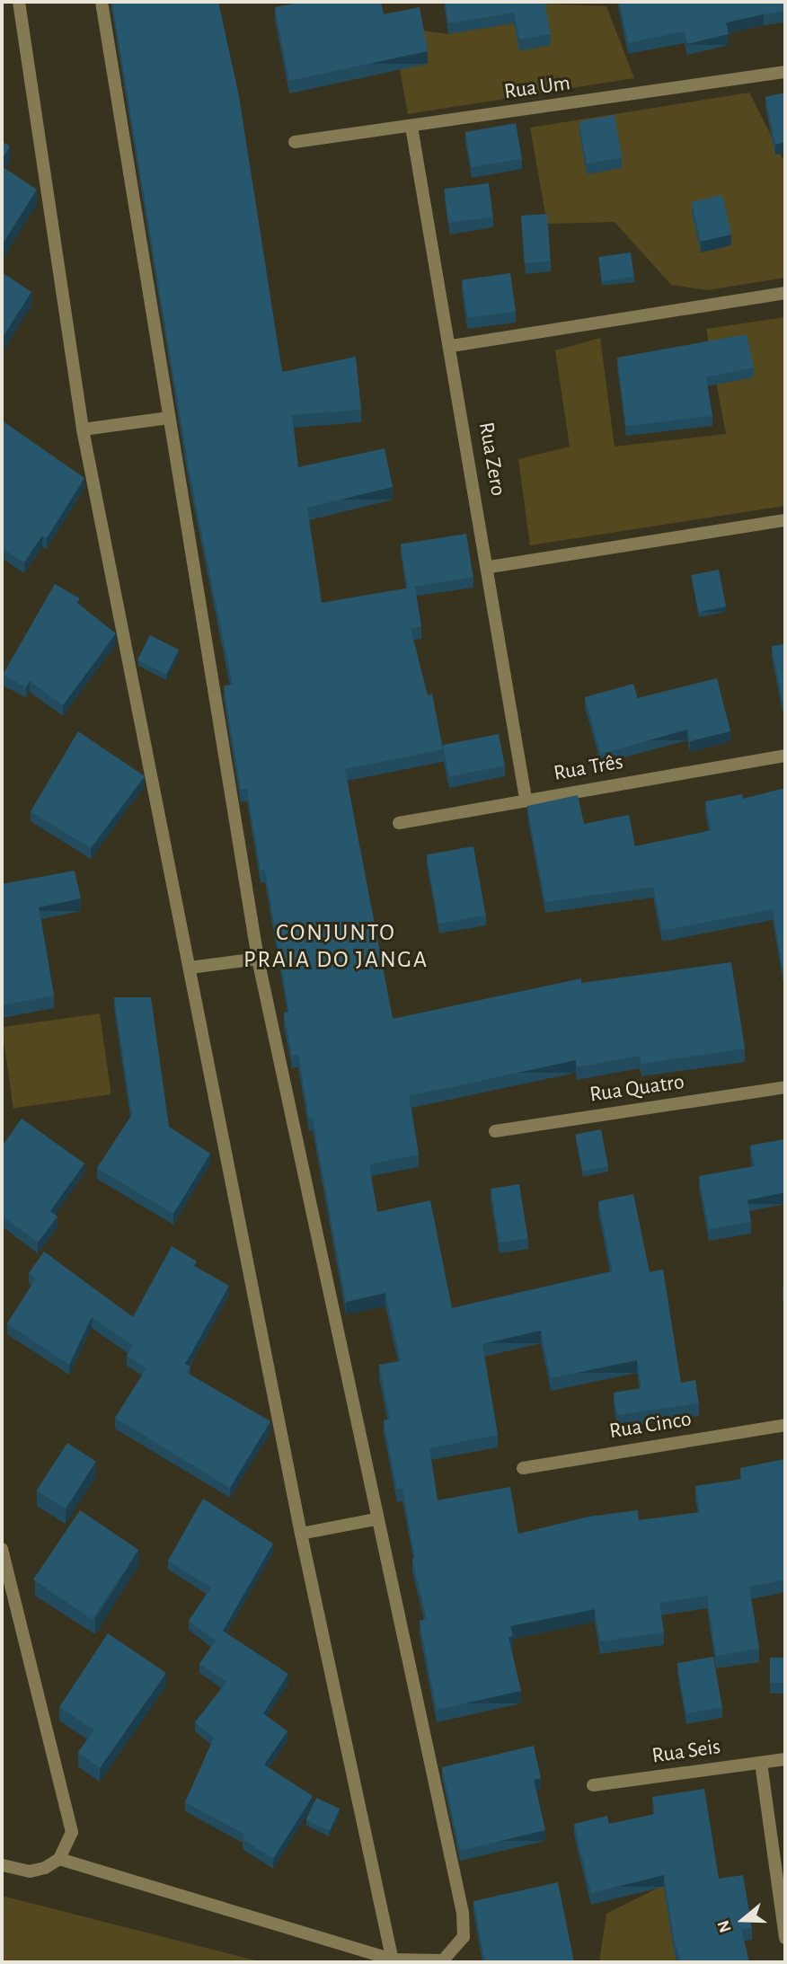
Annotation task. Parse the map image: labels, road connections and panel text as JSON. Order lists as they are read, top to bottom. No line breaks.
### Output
{"streets":{"street":["Rua Um","Rua Zero","Rua Três","Rua Quatro","Rua Cinco","Rua Seis"]},"crossings":[["Rua Um","Rua Zero"],["Rua Zero","Rua Três"]],"districts":["CONJUNTO PRAIA DO JANGA"],"north":"left"}
